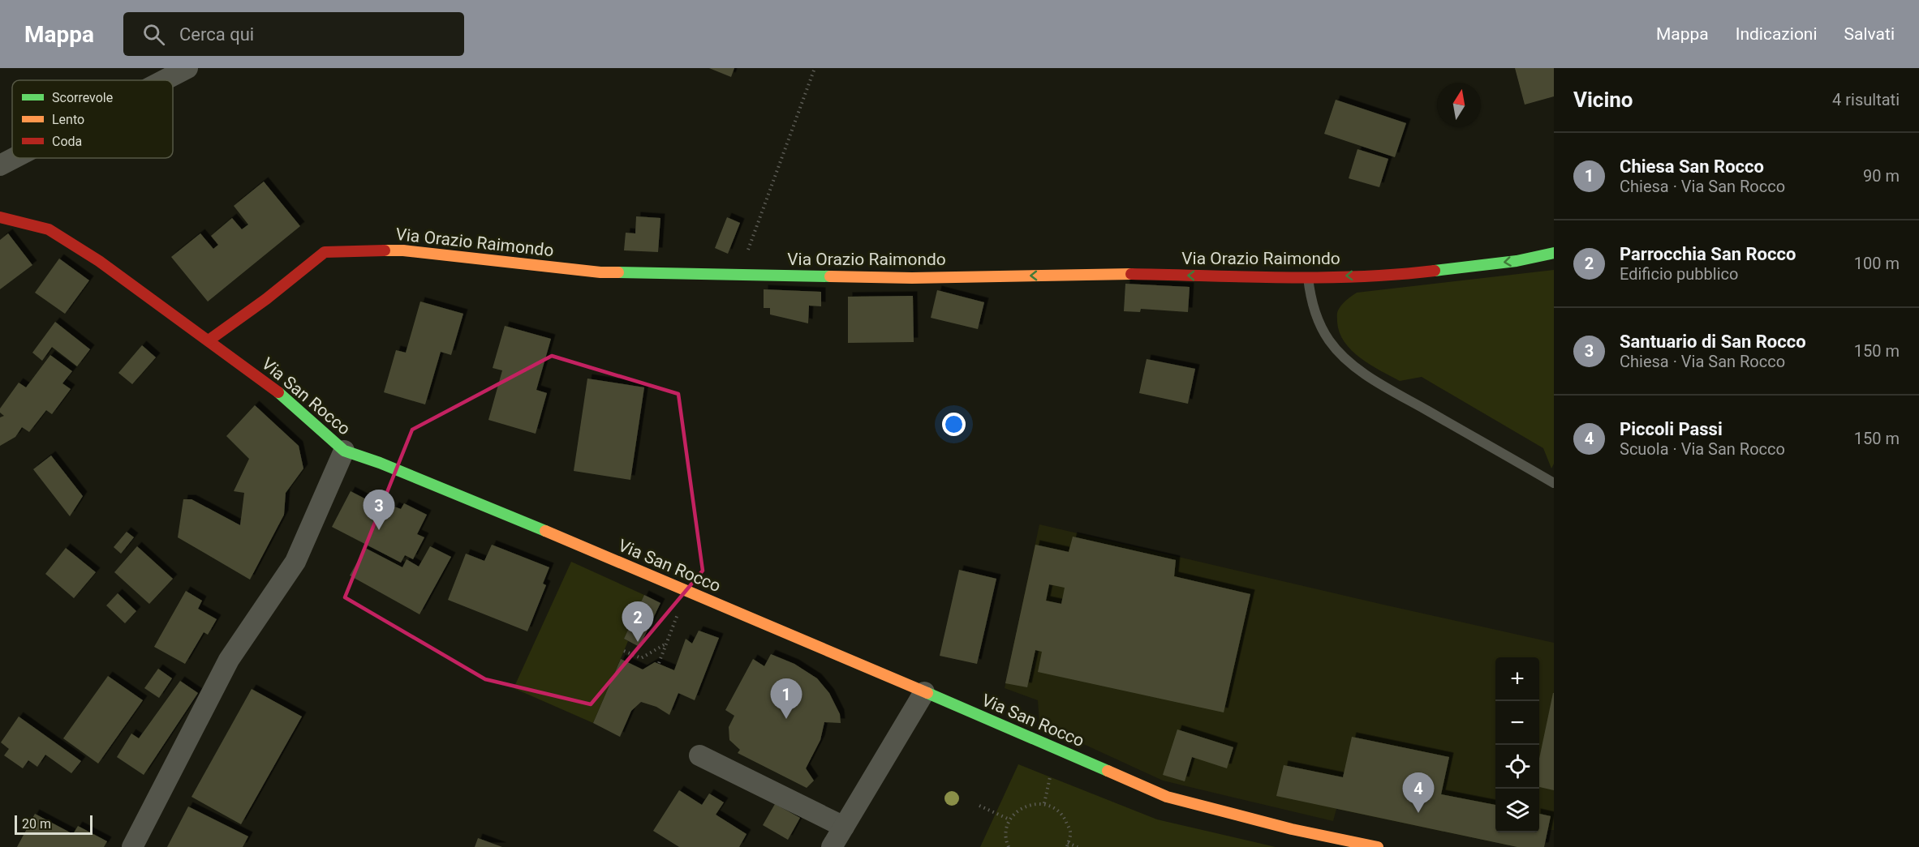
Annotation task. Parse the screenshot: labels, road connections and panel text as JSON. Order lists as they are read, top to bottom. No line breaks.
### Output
{"streets":{"street":["Via Orazio Raimondo","Via San Rocco"]},"crossings":[["Via Orazio Raimondo","Via San Rocco"]],"one_way":["Via Orazio Raimondo"],"legend":["Scorrevole","Lento","Coda"],"scale_bar":"20 m","north":"top","page":{"header":"Mappa","search":"Cerca qui","nav":["Mappa","Indicazioni","Salvati"],"heading":["Vicino","4 risultati"],"list":[{"mark":"1","name":"Chiesa San Rocco","note":"Chiesa · Via San Rocco","value":"90 m"},{"mark":"2","name":"Parrocchia San Rocco","note":"Edificio pubblico","value":"100 m"},{"mark":"3","name":"Santuario di San Rocco","note":"Chiesa · Via San Rocco","value":"150 m"},{"mark":"4","name":"Piccoli Passi","note":"Scuola · Via San Rocco","value":"150 m"}],"pins":["3","2","1","4"],"map_buttons":["+","−"],"scale":"20 m"}}
